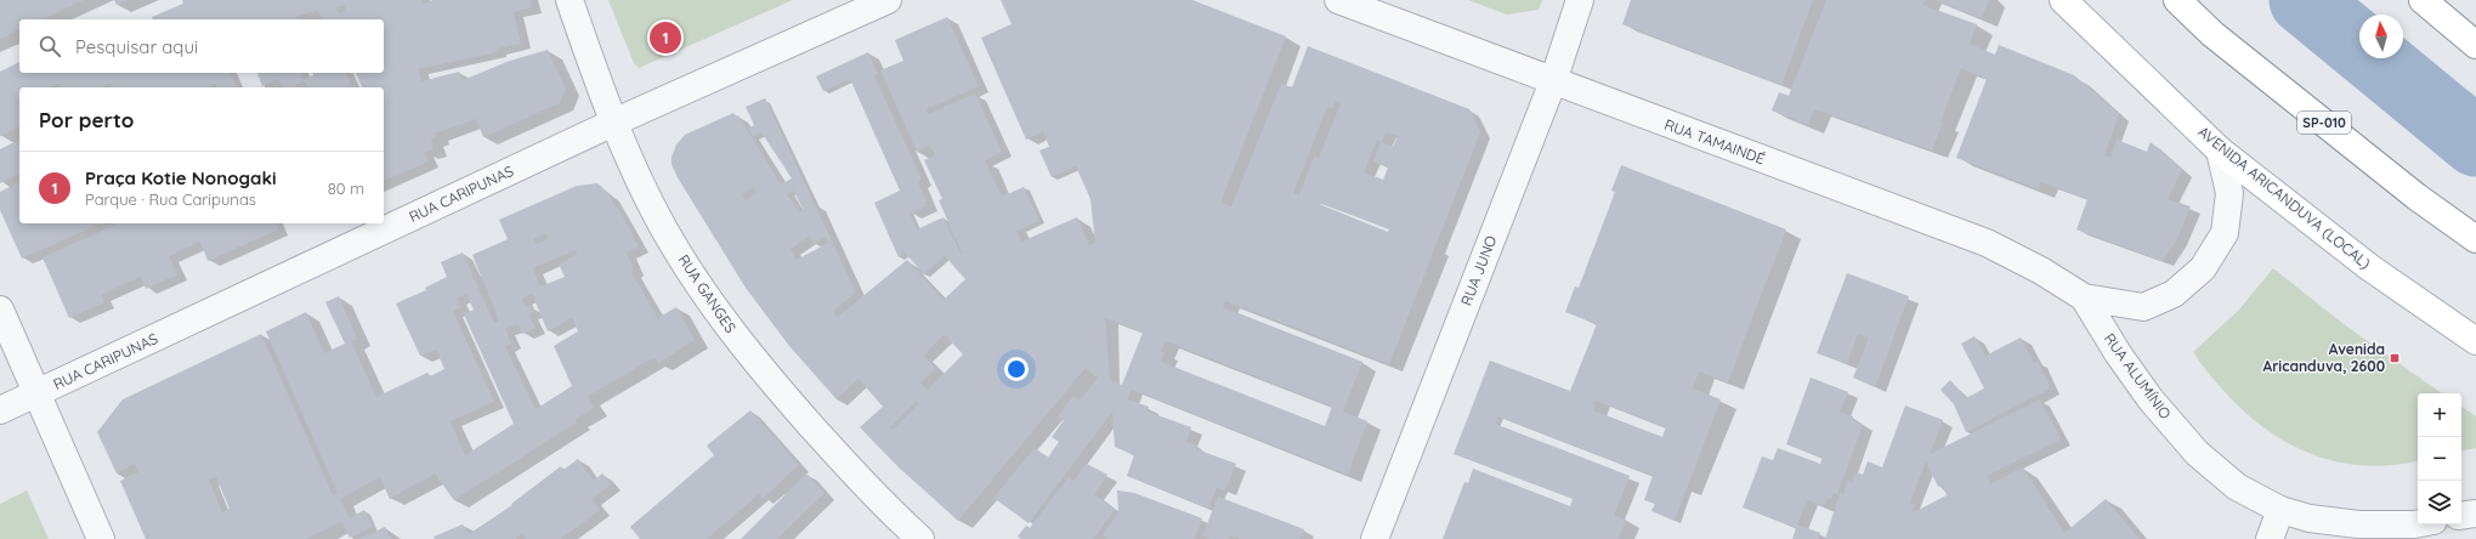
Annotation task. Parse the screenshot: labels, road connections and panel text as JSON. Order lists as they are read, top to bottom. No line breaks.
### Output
{"streets":{"main road":["SP-010","AVENIDA ARICANDUVA (LOCAL)"],"street":["RUA TAMAINDÉ","RUA CARIPUNAS","RUA JUNO","RUA GANGES","RUA ALUMÍNIO"]},"crossings":[["RUA TAMAINDÉ","RUA JUNO"],["RUA TAMAINDÉ","RUA ALUMÍNIO"],["RUA CARIPUNAS","RUA GANGES"]],"places":{"transit":["Avenida Aricanduva, 2600"]},"north":"top","page":{"pins":"1","search":"Pesquisar aqui","heading":"Por perto","list":[{"mark":"1","name":"Praça Kotie Nonogaki","note":"Parque · Rua Caripunas","value":"80 m"}],"map_buttons":["+","−"]}}
